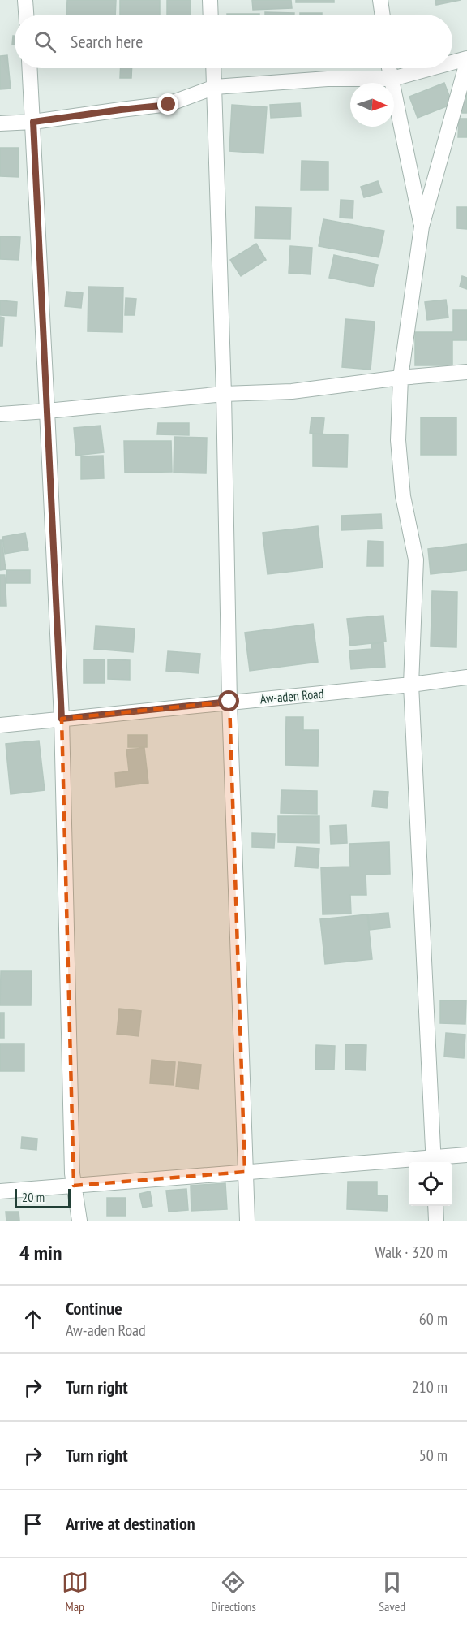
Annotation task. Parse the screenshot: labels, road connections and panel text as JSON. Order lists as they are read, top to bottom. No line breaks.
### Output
{"streets":{"street":["Aw-aden Road"]},"scale_bar":"20 m","north":"right","page":{"search":"Search here","scale":"20 m","heading":["4 min","Walk · 320 m"],"list":[["Continue","Aw-aden Road","60 m"],["Turn right","210 m"],["Turn right","50 m"],"Arrive at destination"],"nav":["Map","Directions","Saved"]}}
